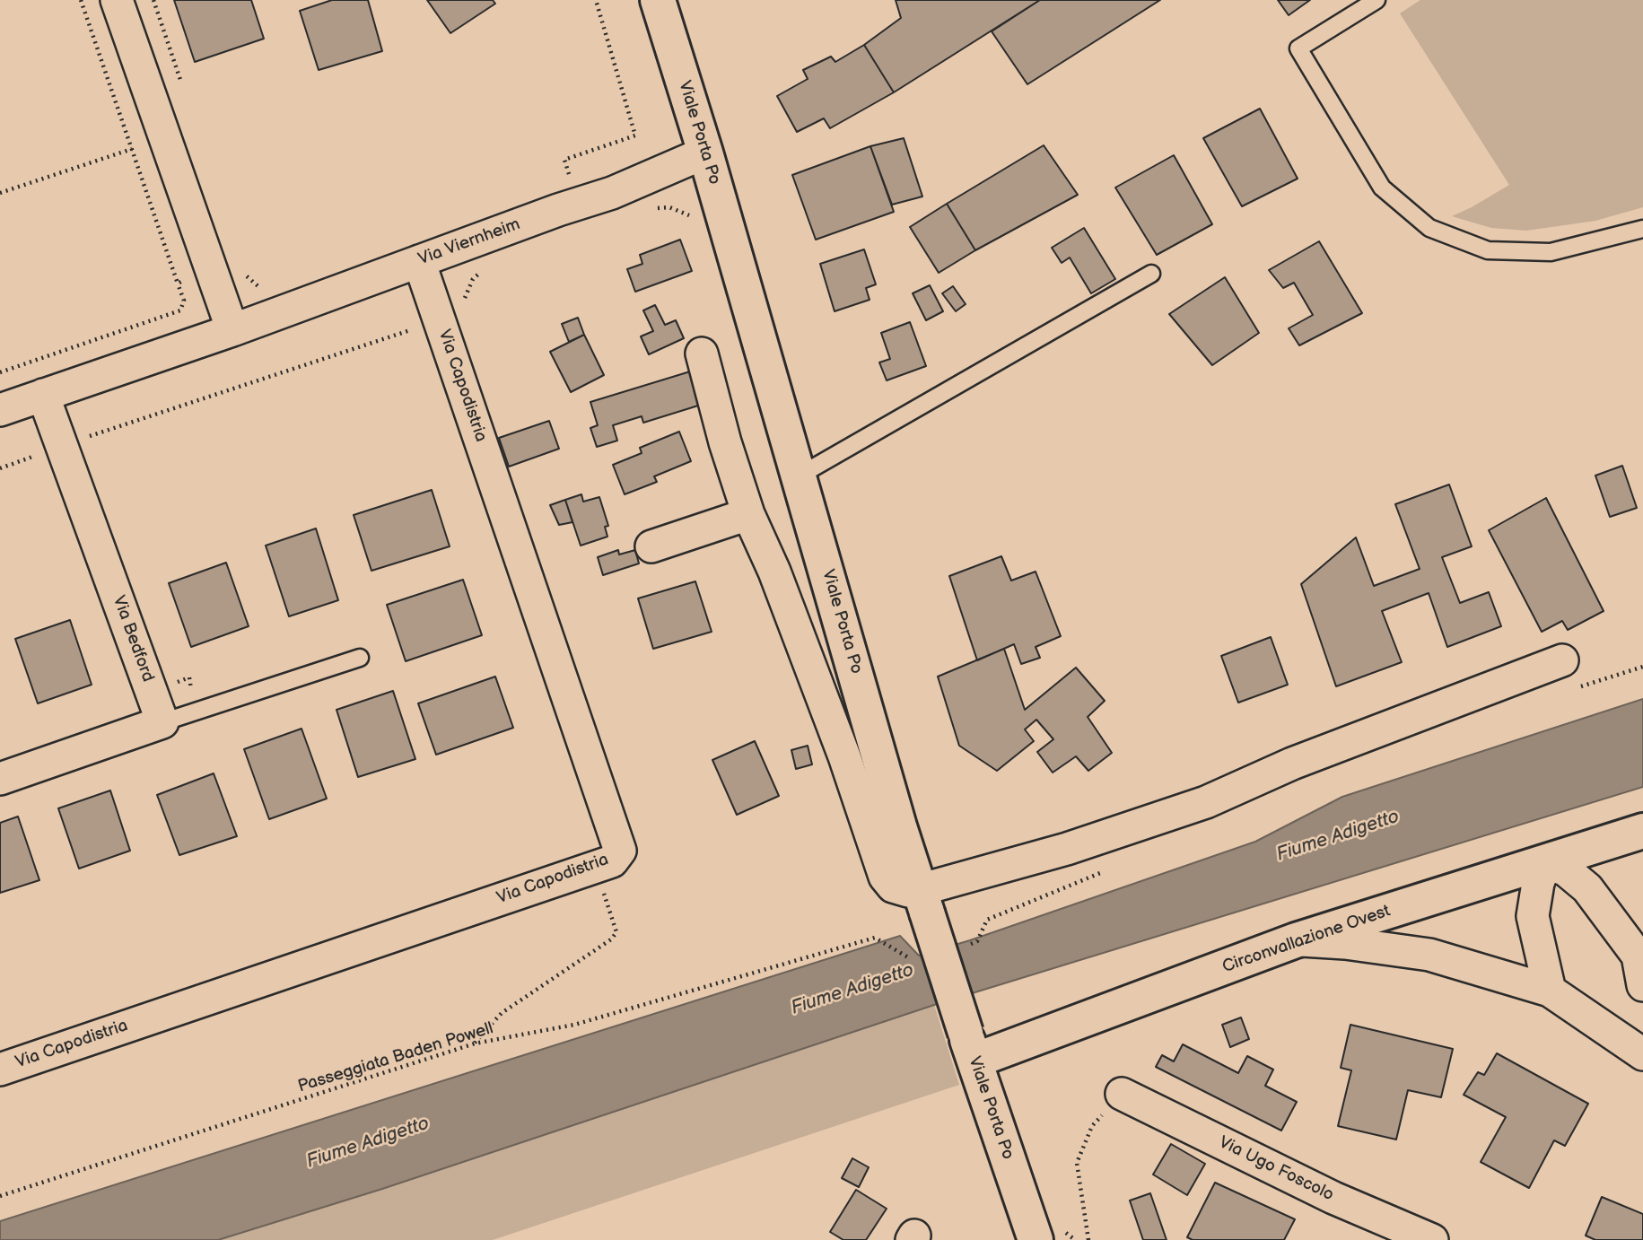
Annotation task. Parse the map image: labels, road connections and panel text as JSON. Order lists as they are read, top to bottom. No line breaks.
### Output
{"streets":{"main road":["Viale Porta Po","Circonvallazione Ovest"],"street":["Via Viernheim","Via Capodistria","Via Bedford","Via Ugo Foscolo"],"path":["Passeggiata Baden Powell"]},"crossings":[["Viale Porta Po","Via Viernheim"],["Viale Porta Po","Circonvallazione Ovest"],["Via Viernheim","Via Capodistria"],["Via Viernheim","Via Bedford"]],"water":["Fiume Adigetto"]}
